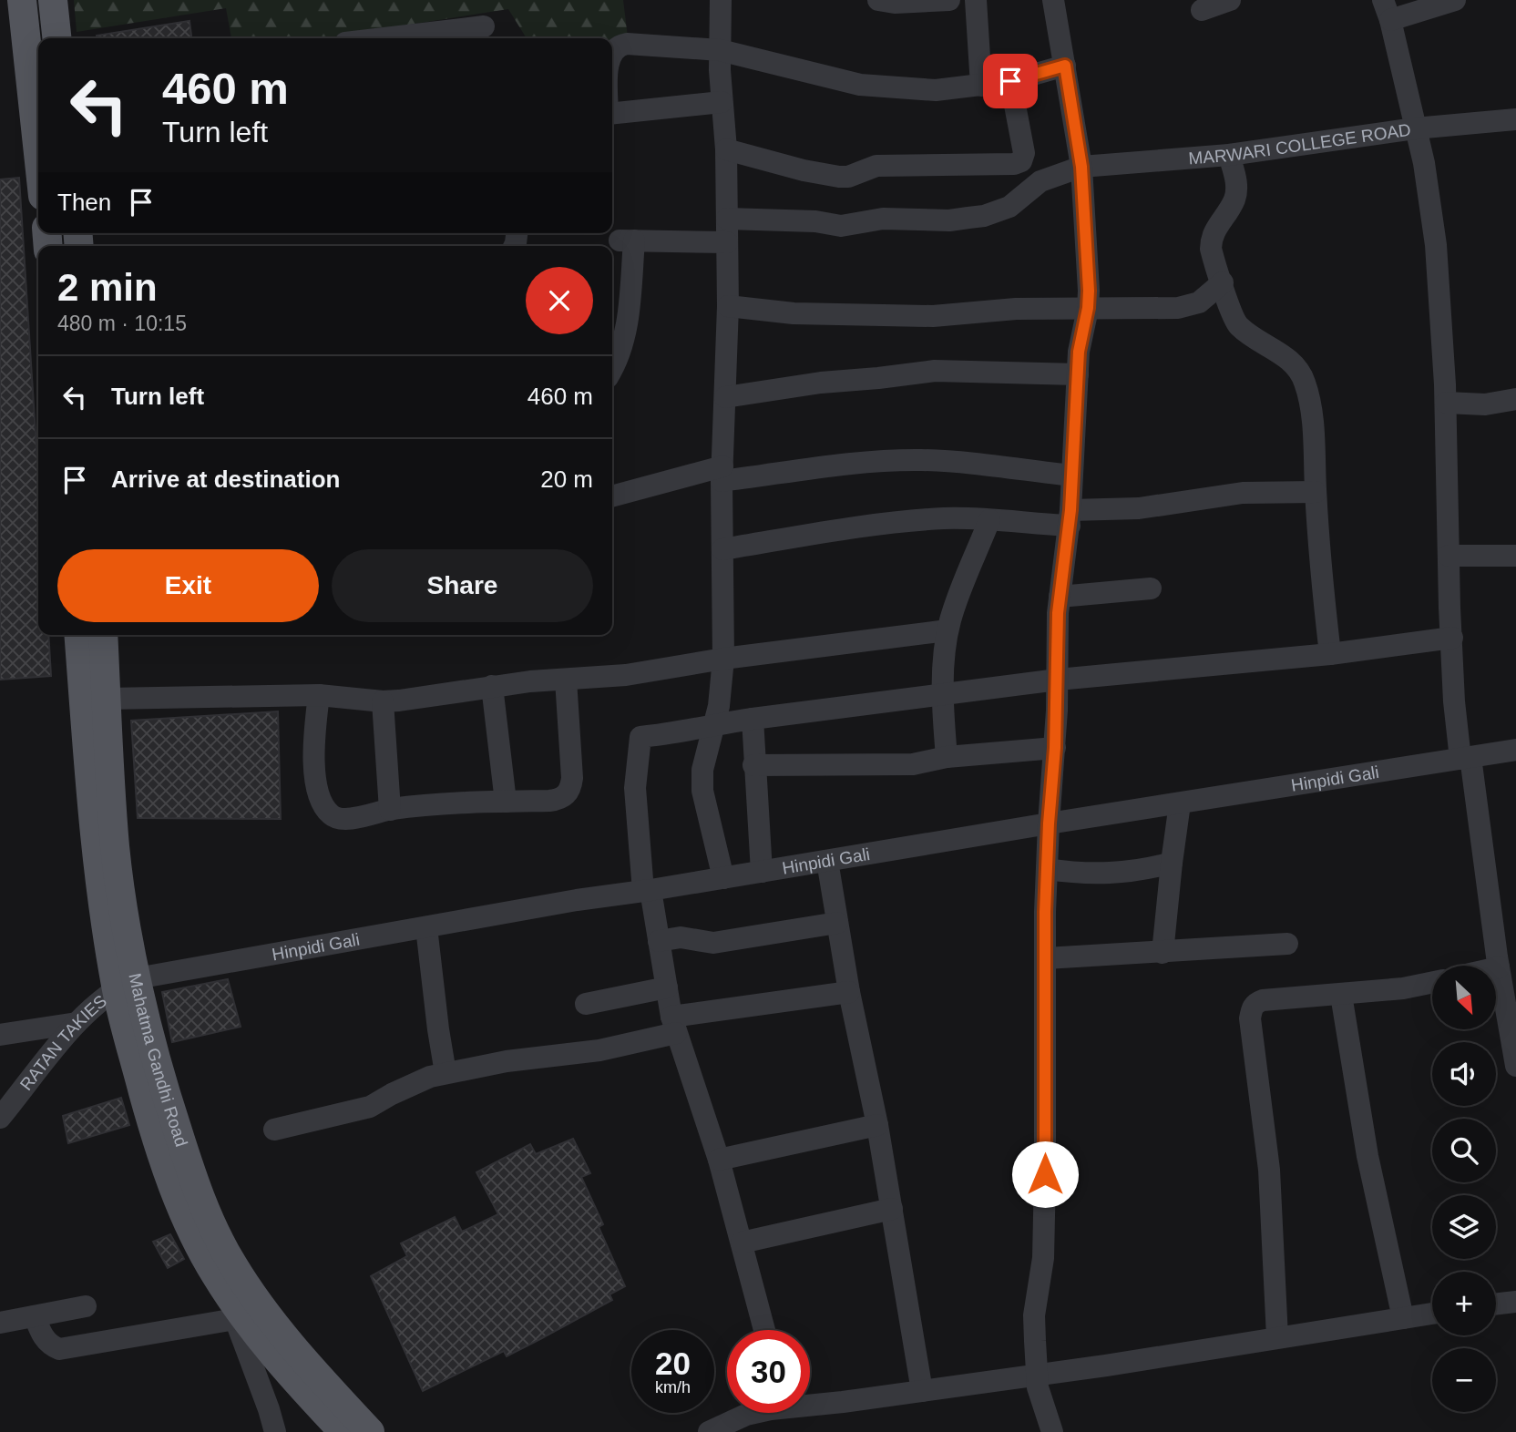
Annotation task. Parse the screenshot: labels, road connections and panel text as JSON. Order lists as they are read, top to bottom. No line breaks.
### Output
{"streets":{"main road":["Mahatma Gandhi Road"],"street":["MARWARI COLLEGE ROAD","Hinpidi Gali","RATAN TAKIES"]},"crossings":[["Hinpidi Gali","RATAN TAKIES"],["Hinpidi Gali","Mahatma Gandhi Road"],["RATAN TAKIES","Mahatma Gandhi Road"]],"north":"bottom right","page":{"turn":["460 m","Turn left"],"then":"Then","heading":["2 min","480 m · 10:15"],"list":[{"name":"Turn left","value":"460 m"},{"name":"Arrive at destination","value":"20 m"}],"buttons":["Exit","Share"],"map_buttons":["+","−"],"speed":"20 km/h","limit":"30"}}
